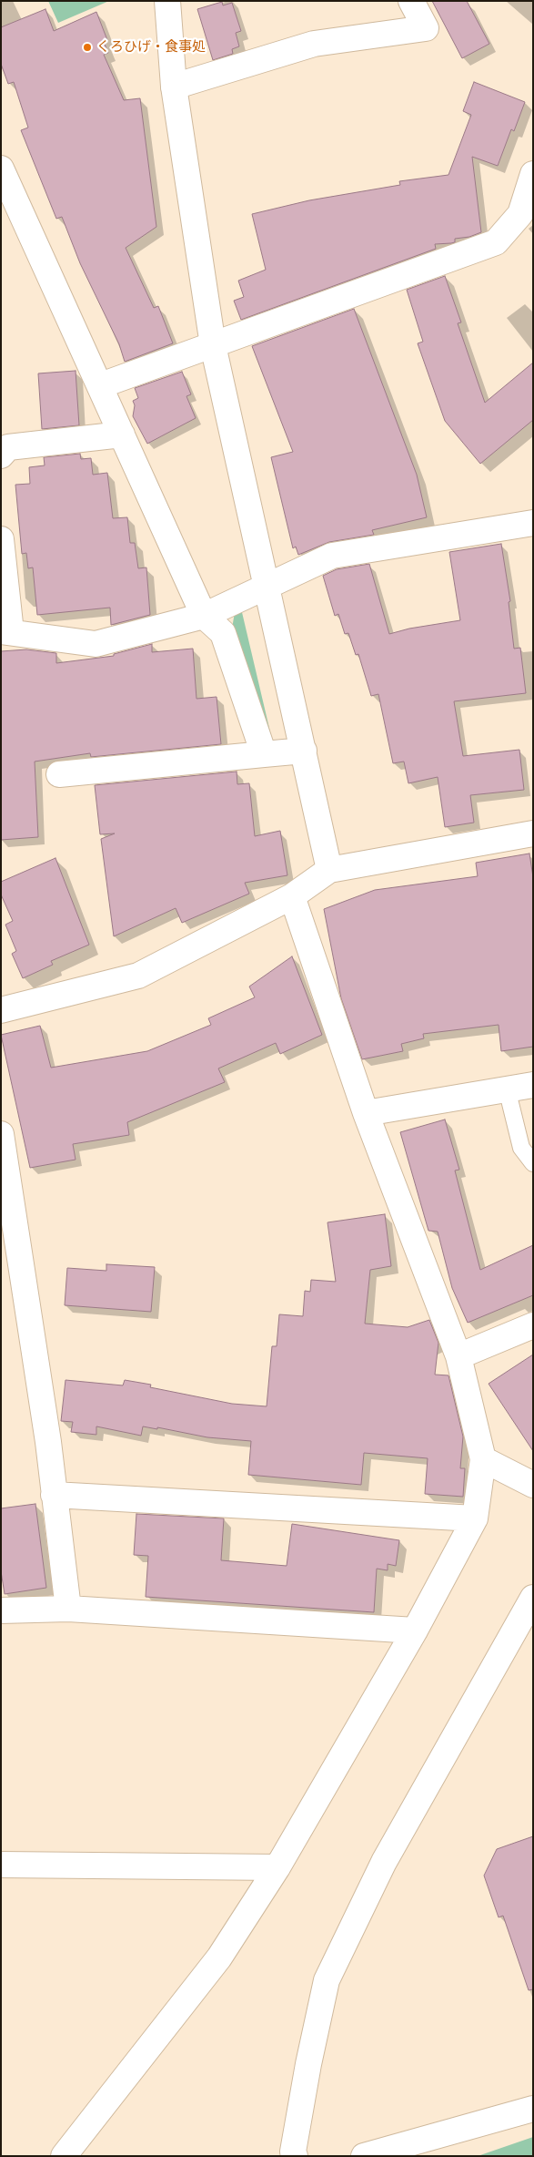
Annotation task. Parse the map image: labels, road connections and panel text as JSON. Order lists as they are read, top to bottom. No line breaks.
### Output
{"places":["くろひげ・食事処"]}
